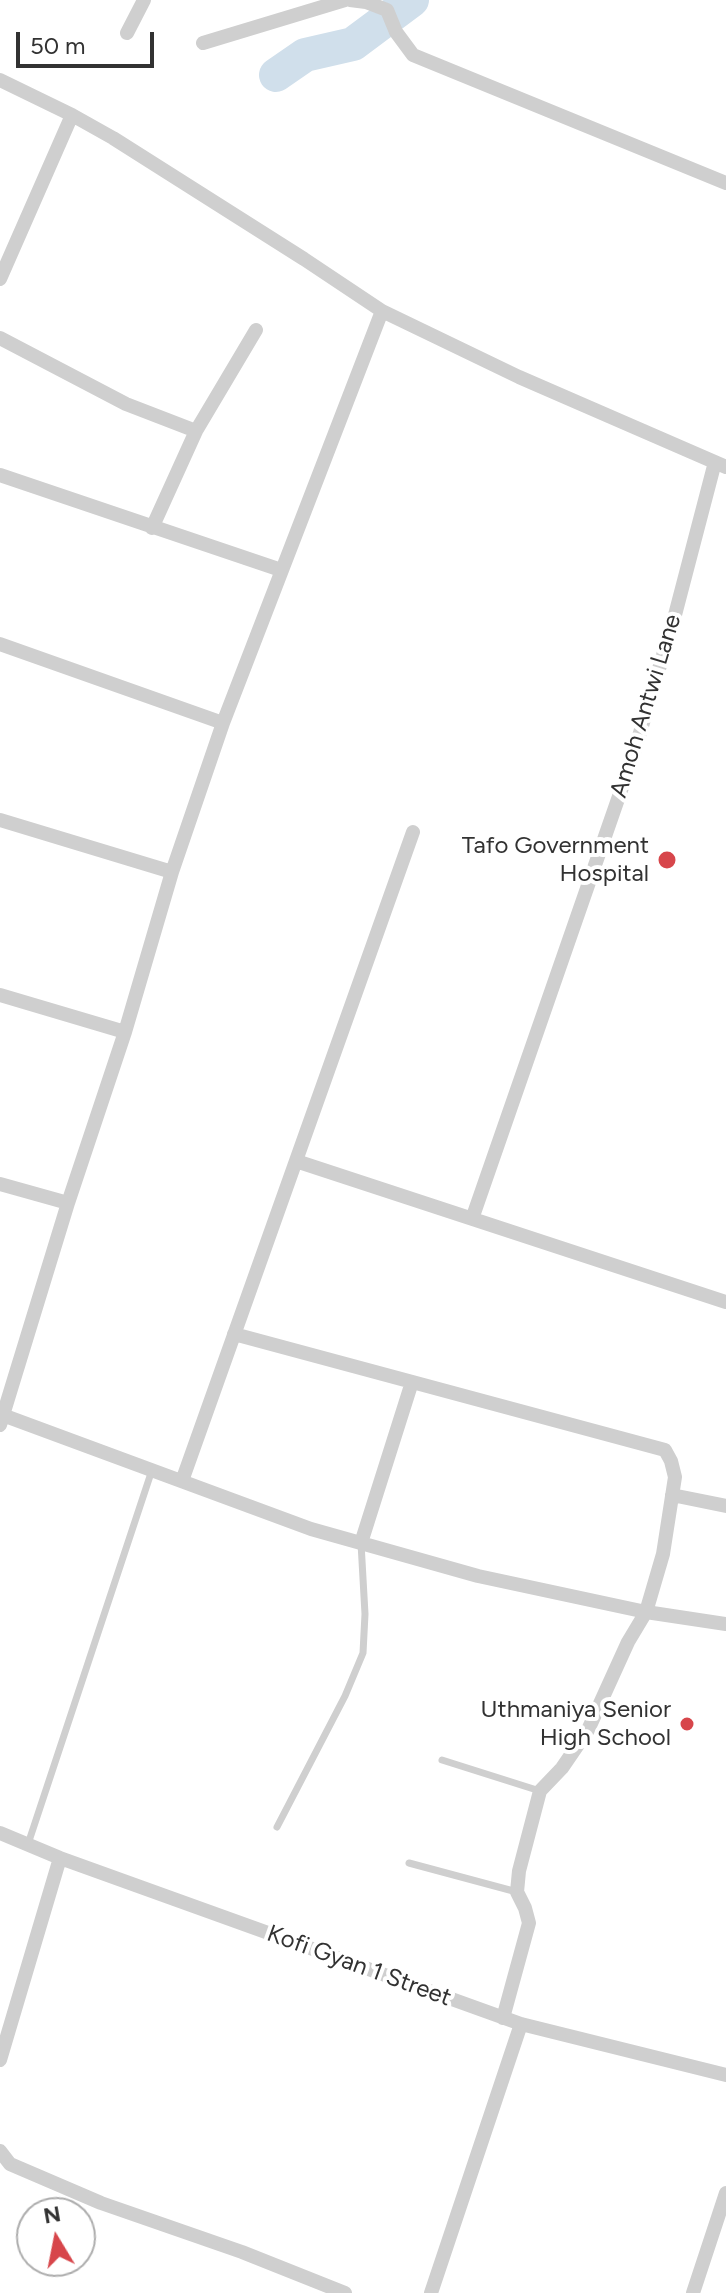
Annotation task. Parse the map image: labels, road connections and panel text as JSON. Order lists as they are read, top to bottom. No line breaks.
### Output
{"streets":{"street":["Amoh Antwi Lane","Kofi Gyan 1 Street"]},"places":["Tafo Government Hospital","Uthmaniya Senior High School"],"scale_bar":"50 m","north":"top"}
